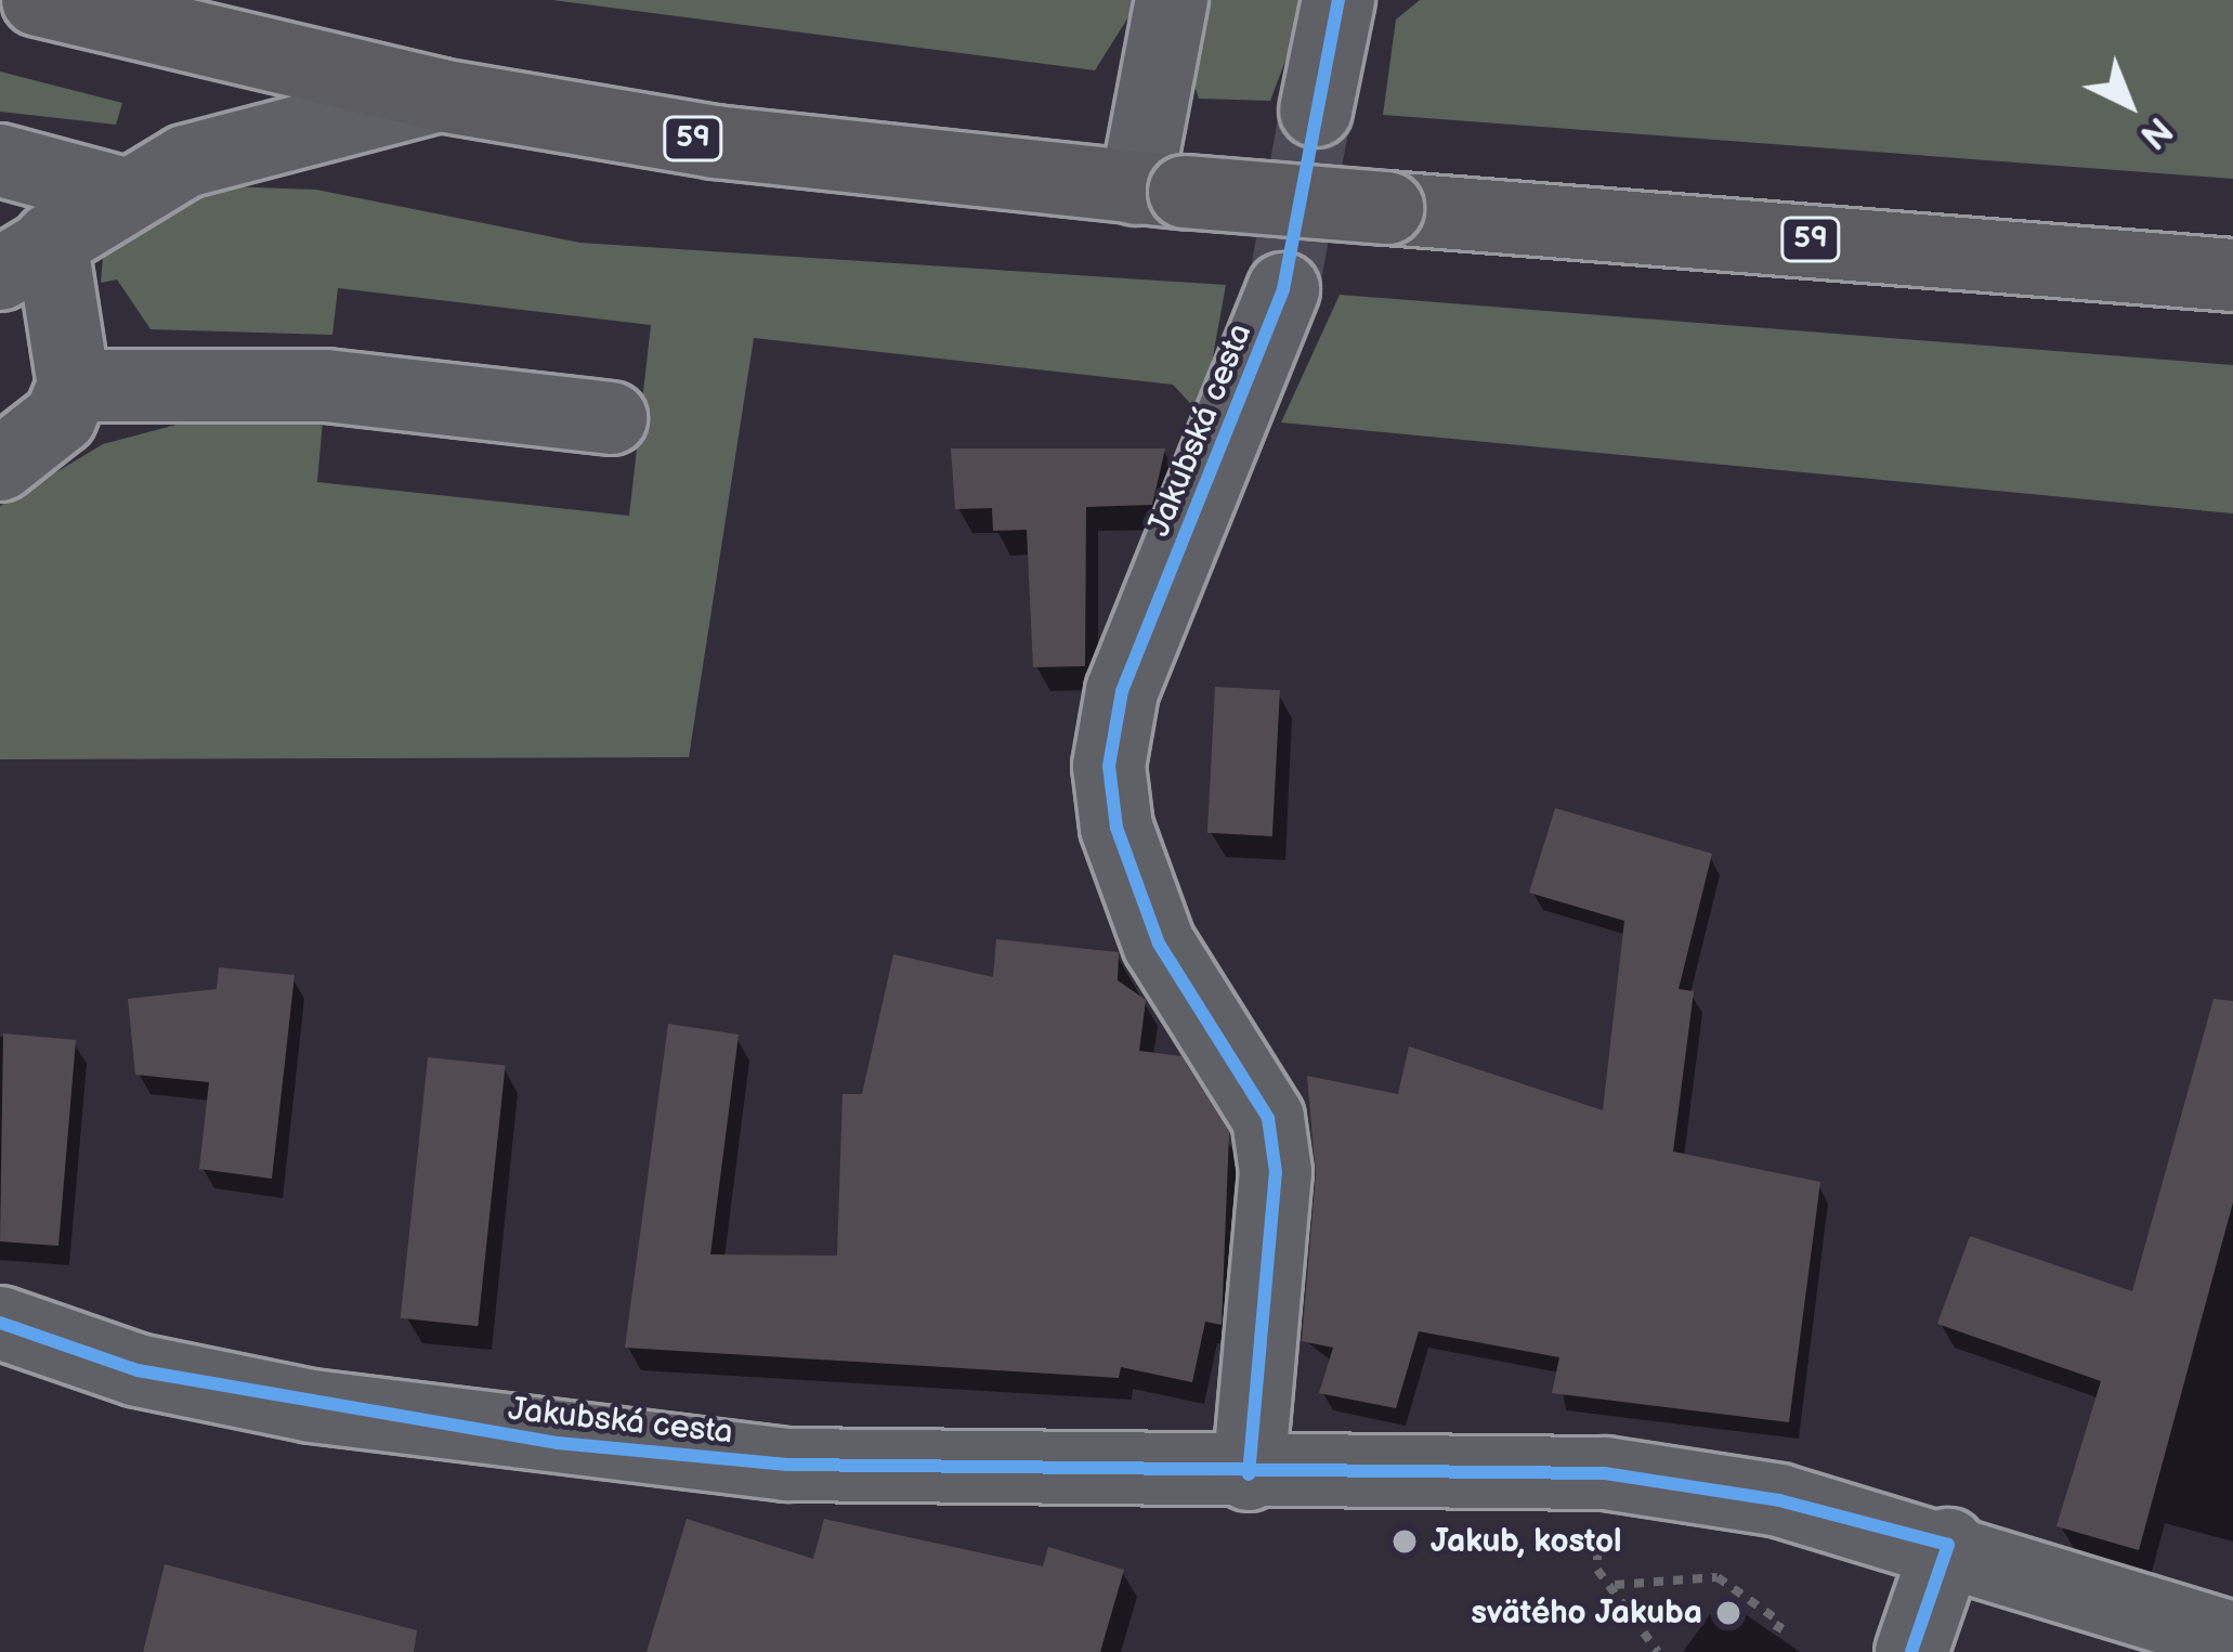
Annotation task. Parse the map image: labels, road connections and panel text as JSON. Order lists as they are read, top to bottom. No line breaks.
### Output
{"streets":{"main road":["59"],"street":["Jakubská cesta"]},"places":["Jakub, kostol","svätého Jakuba"],"north":"bottom right"}
